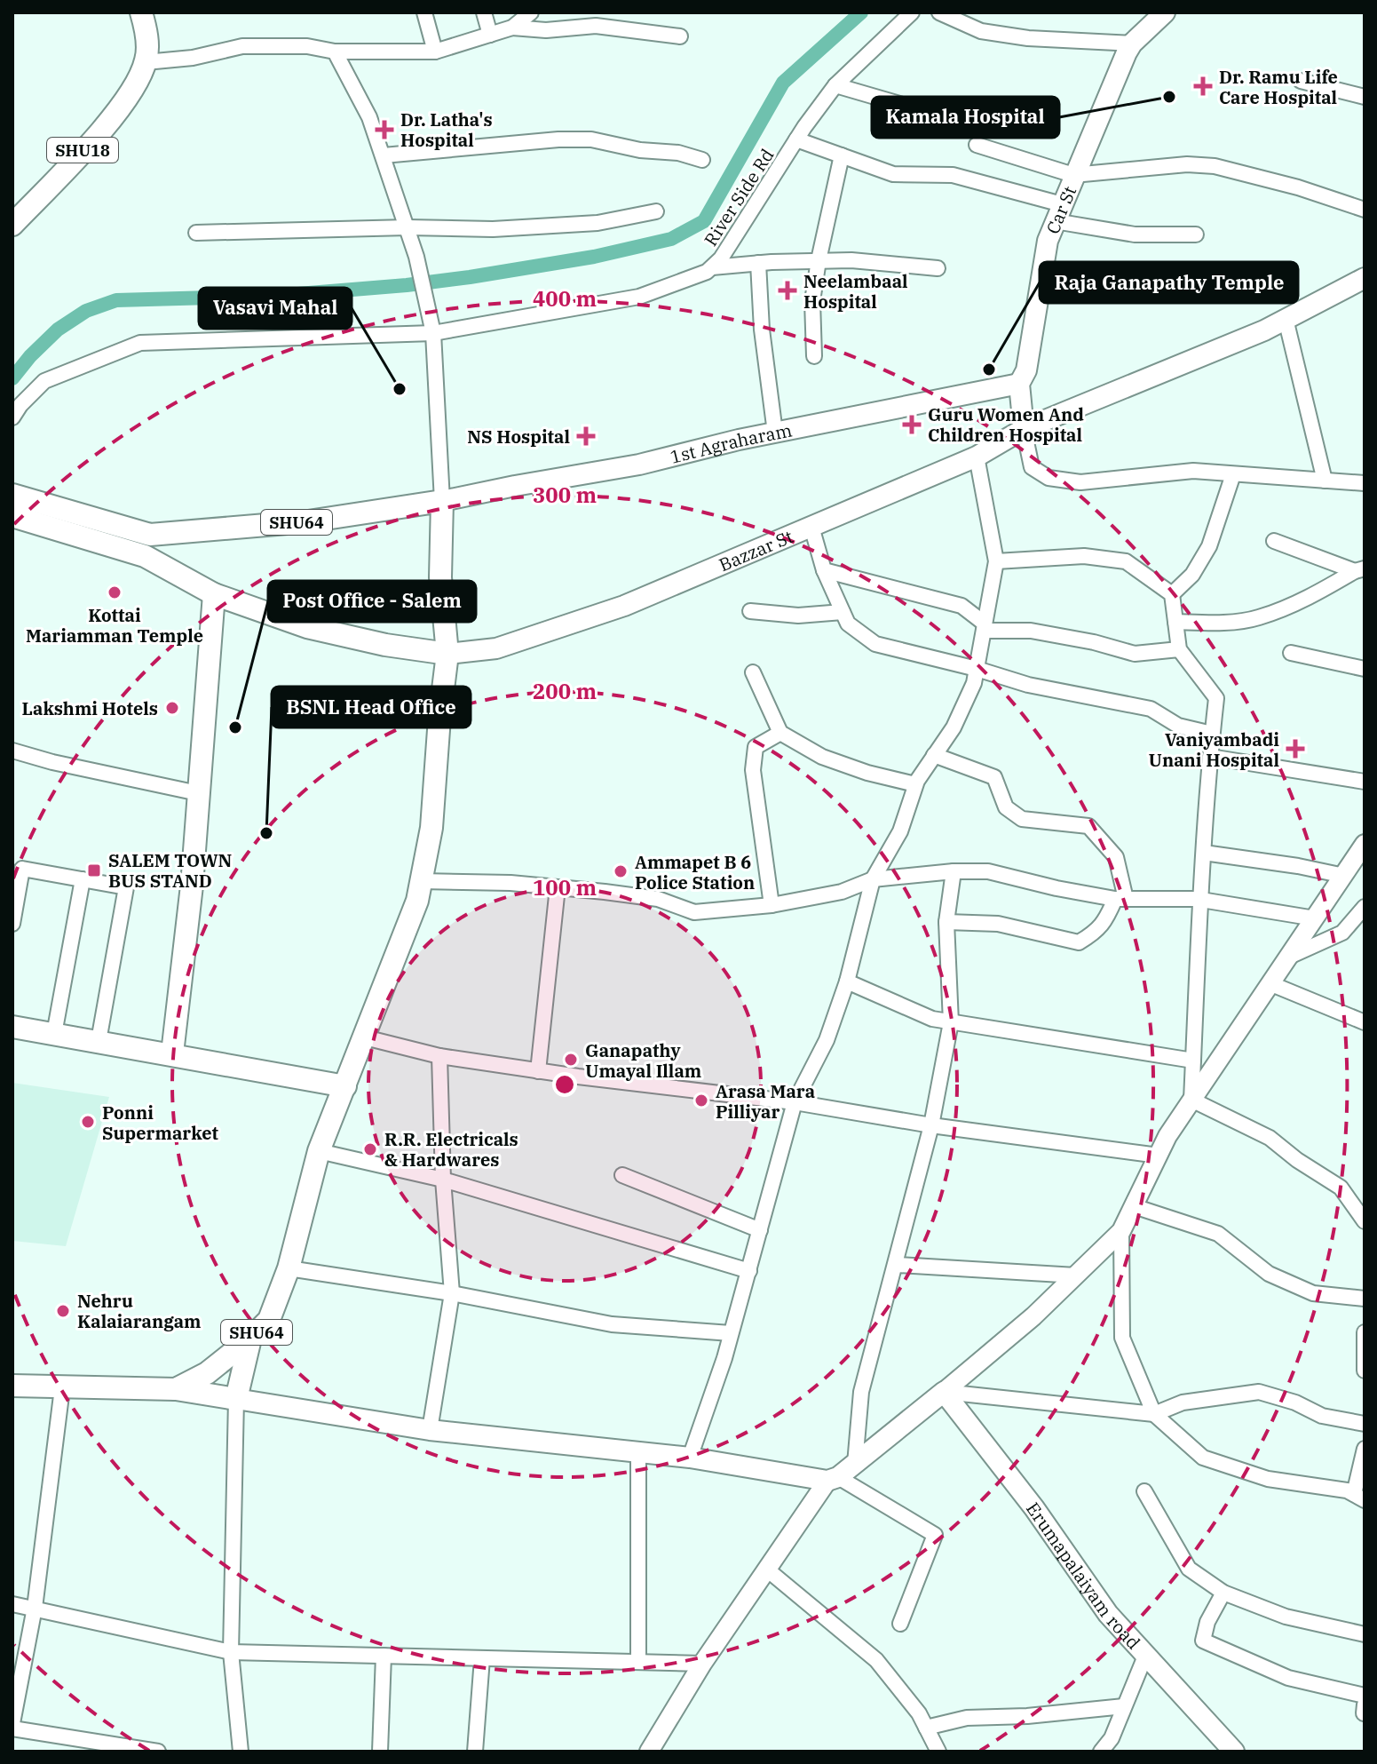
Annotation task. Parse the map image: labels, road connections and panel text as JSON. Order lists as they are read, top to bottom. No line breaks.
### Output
{"streets":{"main road":["SHU18","Car St","1st Agraharam","SHU64","Bazzar St","Erumapalaiyam road"],"street":["River Side Rd"]},"crossings":[["Car St","1st Agraharam"],["Car St","Bazzar St"],["1st Agraharam","SHU64"],["SHU64","Bazzar St"]],"places":{"health":["Dr. Ramu Life Care Hospital","Dr. Latha's Hospital","Neelambaal Hospital","Guru Women And Children Hospital","NS Hospital","Vaniyambadi Unani Hospital"],"other":["Kamala Hospital","Raja Ganapathy Temple","Vasavi Mahal","Kottai Mariamman Temple","Lakshmi Hotels","Post Office - Salem","BSNL Head Office","Ammapet B 6 Police Station","Ganapathy Umayal Illam","Arasa Mara Pilliyar","Ponni Supermarket","R.R. Electricals & Hardwares","Nehru Kalaiarangam"],"transit":["SALEM TOWN BUS STAND"]},"rings":["400 m","300 m","200 m","100 m"]}
